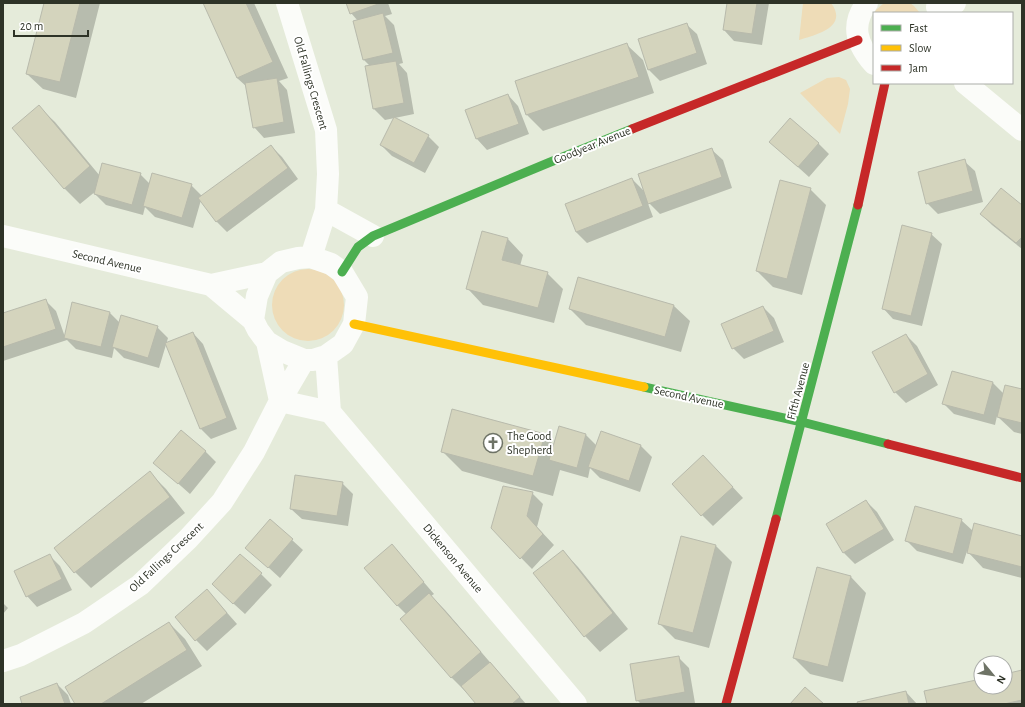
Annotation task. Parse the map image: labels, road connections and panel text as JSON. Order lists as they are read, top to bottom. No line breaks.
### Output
{"streets":{"street":["Old Fallings Crescent","Goodyear Avenue","Second Avenue","Fifth Avenue","Dickenson Avenue"]},"crossings":[["Old Fallings Crescent","Goodyear Avenue"],["Old Fallings Crescent","Second Avenue"],["Goodyear Avenue","Second Avenue"],["Second Avenue","Fifth Avenue"]],"places":{"church":["The Good Shepherd"]},"legend":["Fast","Slow","Jam"],"scale_bar":"20 m","north":"bottom right"}
